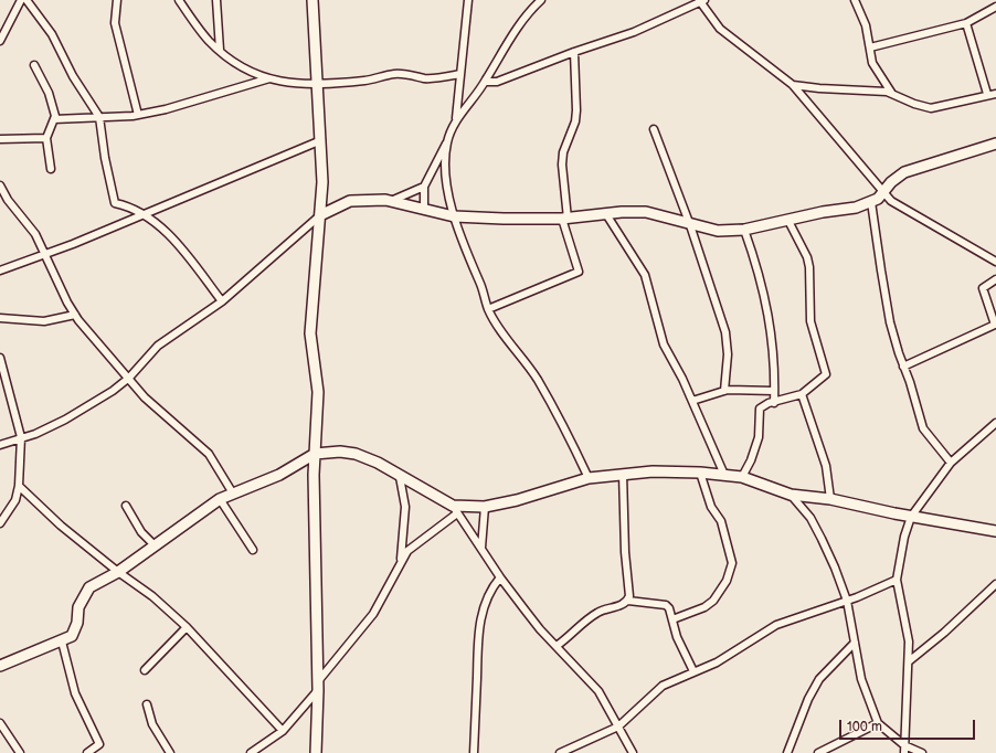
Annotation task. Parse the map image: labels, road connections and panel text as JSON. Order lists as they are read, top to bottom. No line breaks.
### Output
{"scale_bar":"100 m"}
